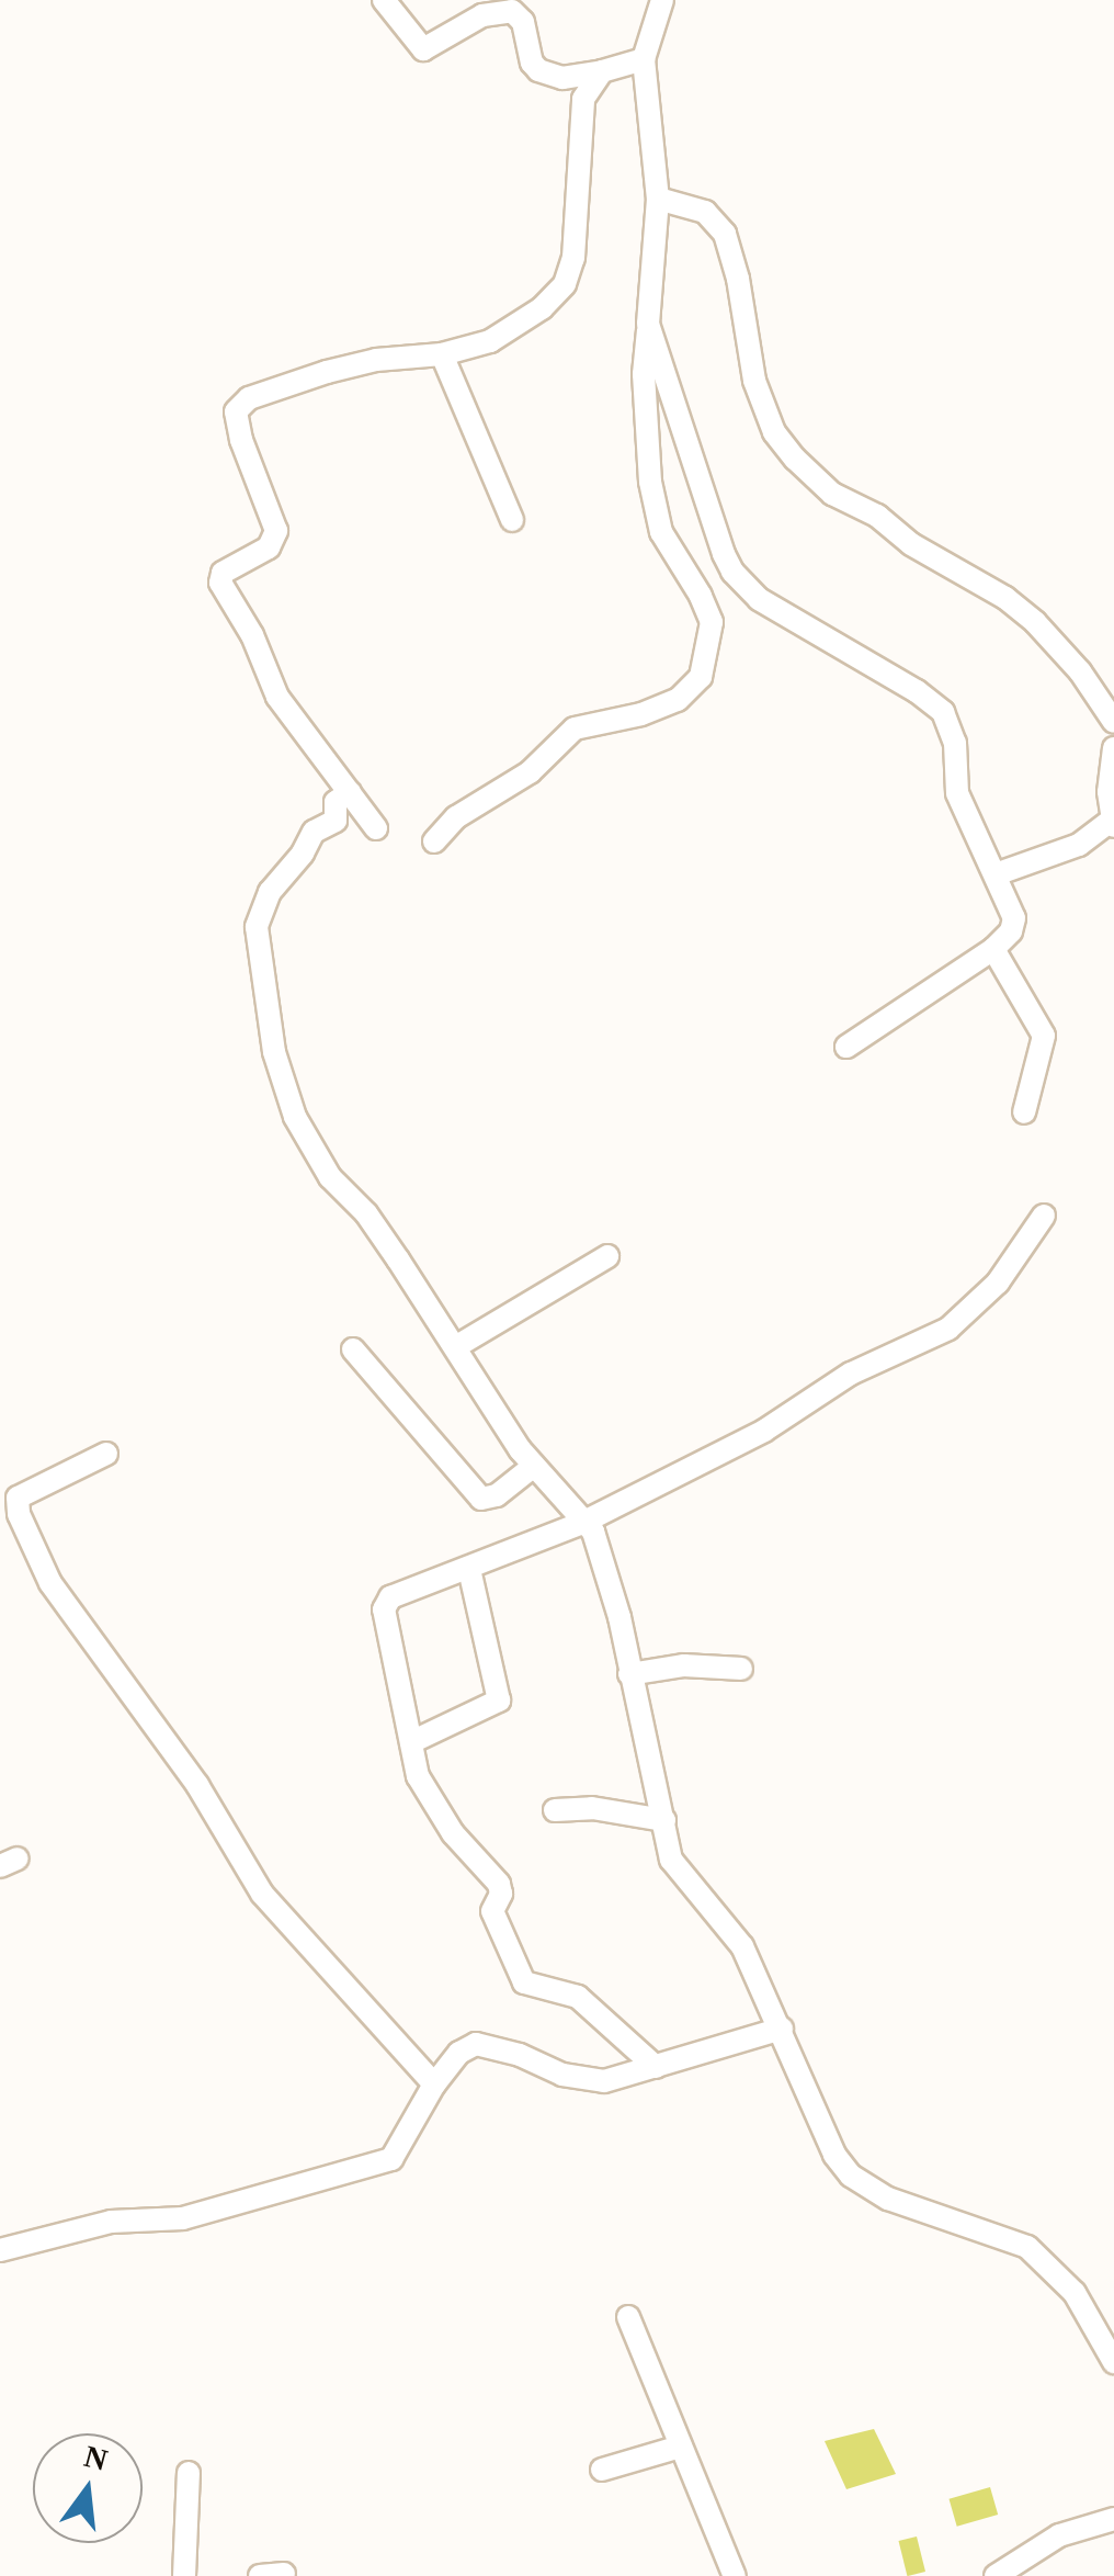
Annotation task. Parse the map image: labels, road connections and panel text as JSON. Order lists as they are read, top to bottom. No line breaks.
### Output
{"north":"top"}
